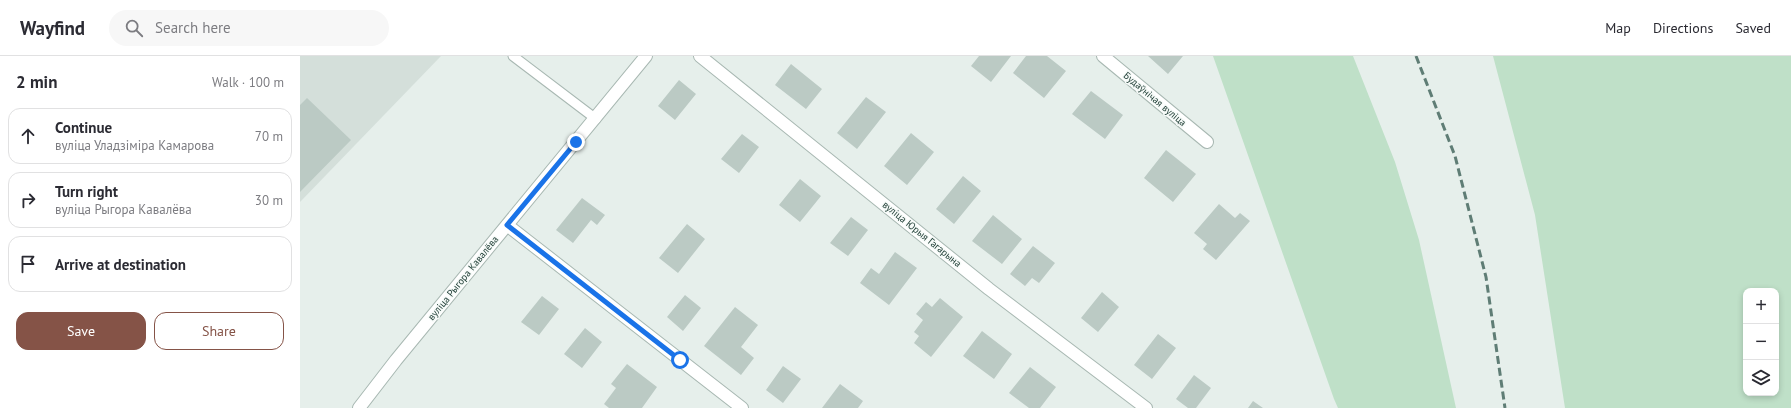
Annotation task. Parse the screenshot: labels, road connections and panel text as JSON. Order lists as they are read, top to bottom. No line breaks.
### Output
{"streets":{"street":["Будаўнічая вуліца","вуліца Юрыя Гагарына","вуліца Рыгора Кавалёва"]},"page":{"header":"Wayfind","search":"Search here","nav":["Map","Directions","Saved"],"heading":["2 min","Walk · 100 m"],"list":[["Continue","вуліца Уладзіміра Камарова","70 m"],["Turn right","вуліца Рыгора Кавалёва","30 m"],"Arrive at destination"],"map_buttons":["+","−"],"buttons":["Save","Share"]}}
